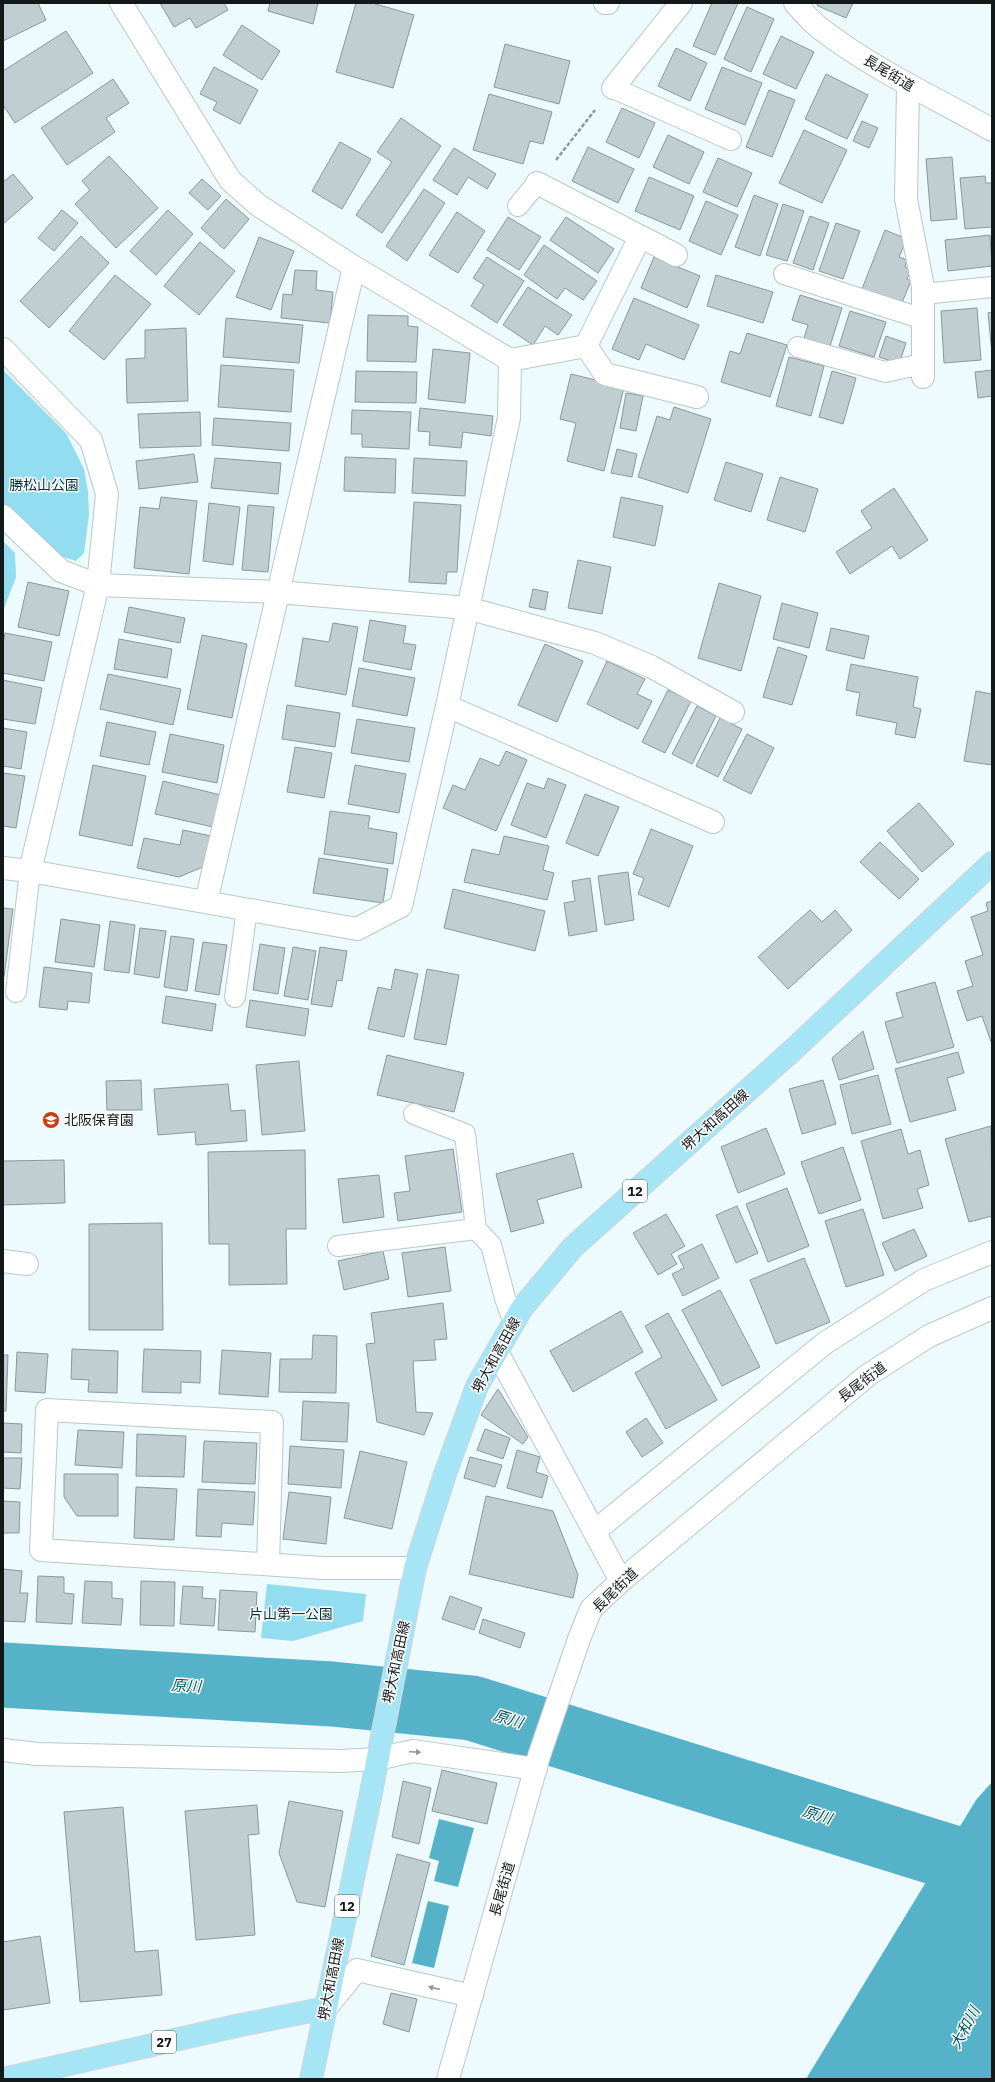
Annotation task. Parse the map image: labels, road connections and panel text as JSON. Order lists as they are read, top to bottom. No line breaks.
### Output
{"streets":{"main road":["堺大和高田線","12","27"],"street":["長尾街道"]},"crossings":[["堺大和高田線","27"]],"water":["原川","大和川"],"parks":["勝松山公園","片山第一公園"],"places":{"school or university":["北阪保育園"]}}
